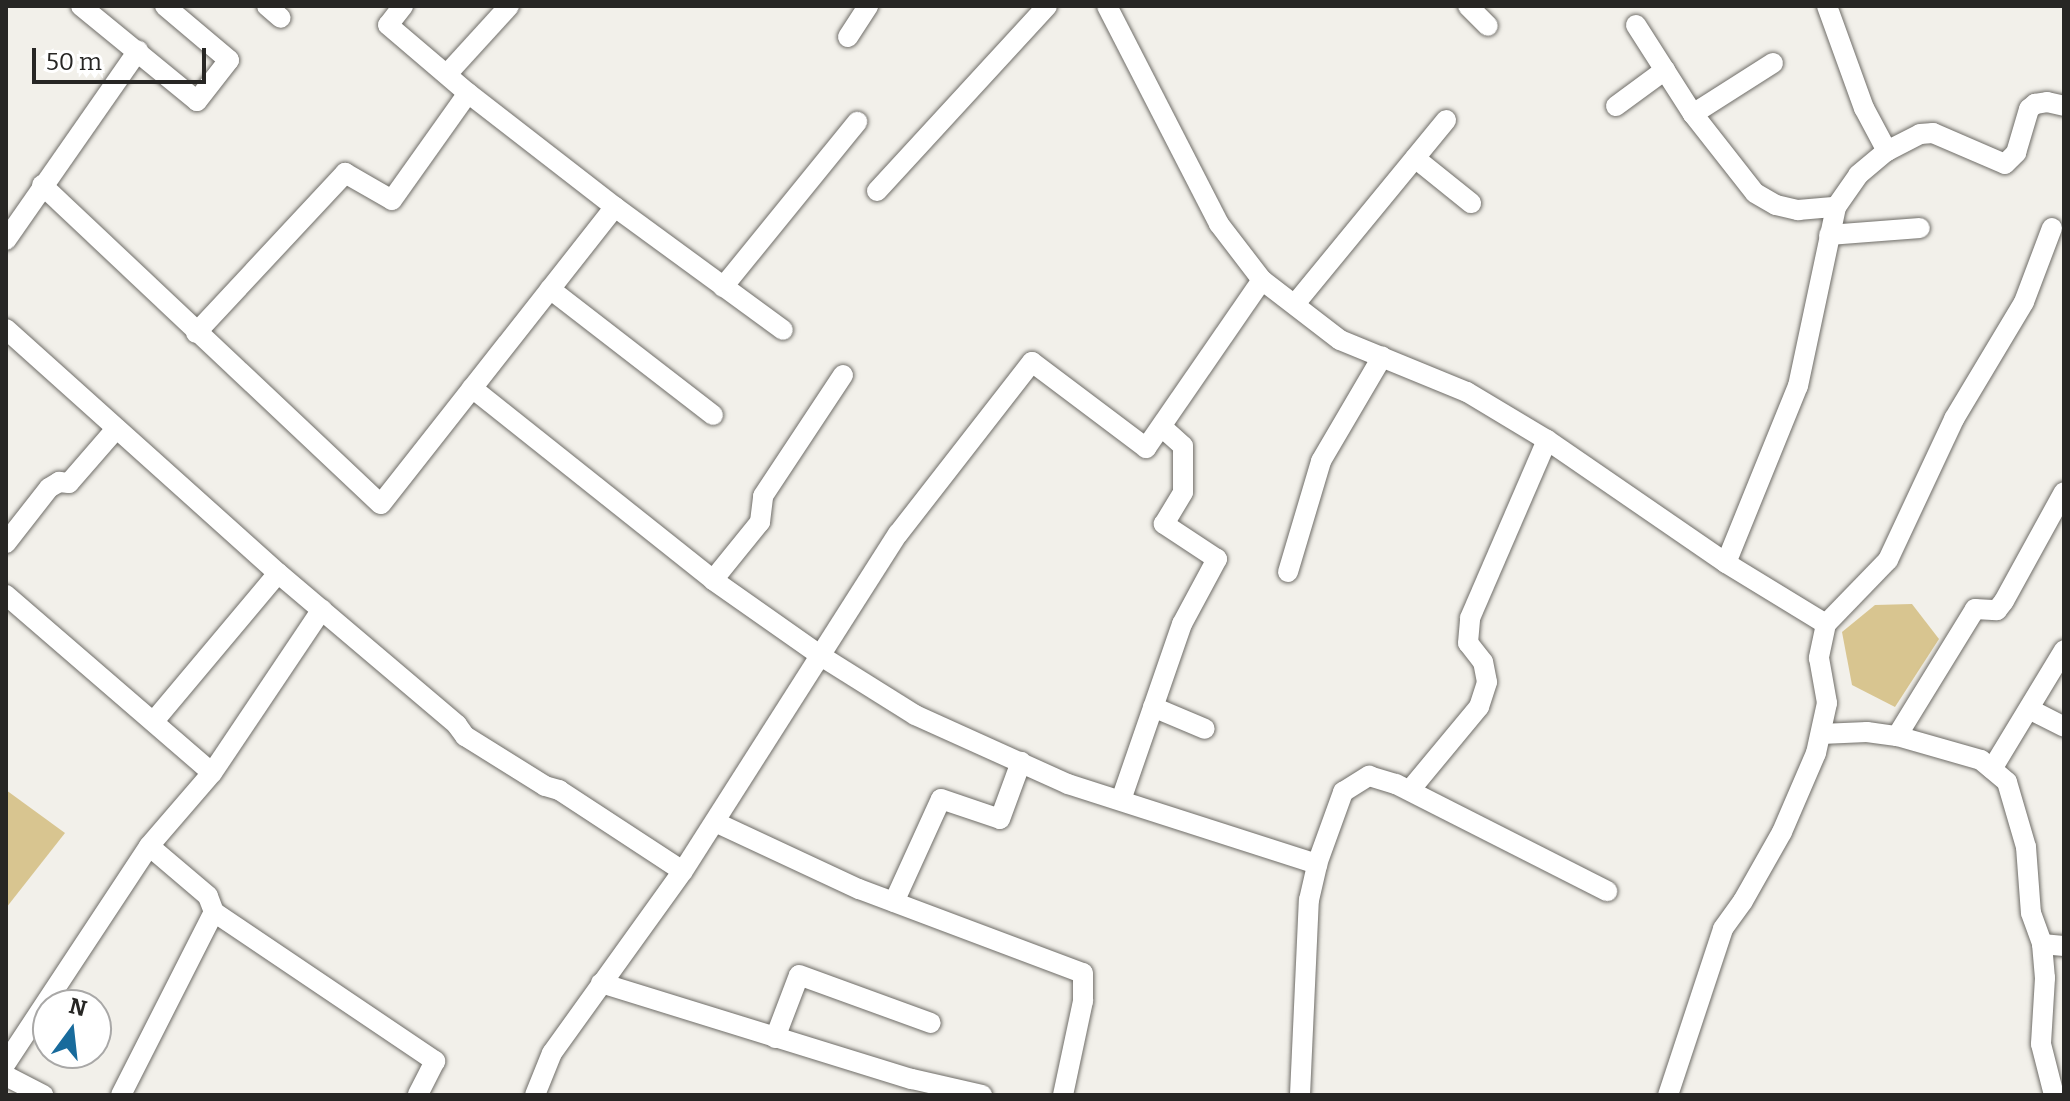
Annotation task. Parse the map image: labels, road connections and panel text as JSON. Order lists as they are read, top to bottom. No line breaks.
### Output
{"scale_bar":"50 m","north":"top"}
